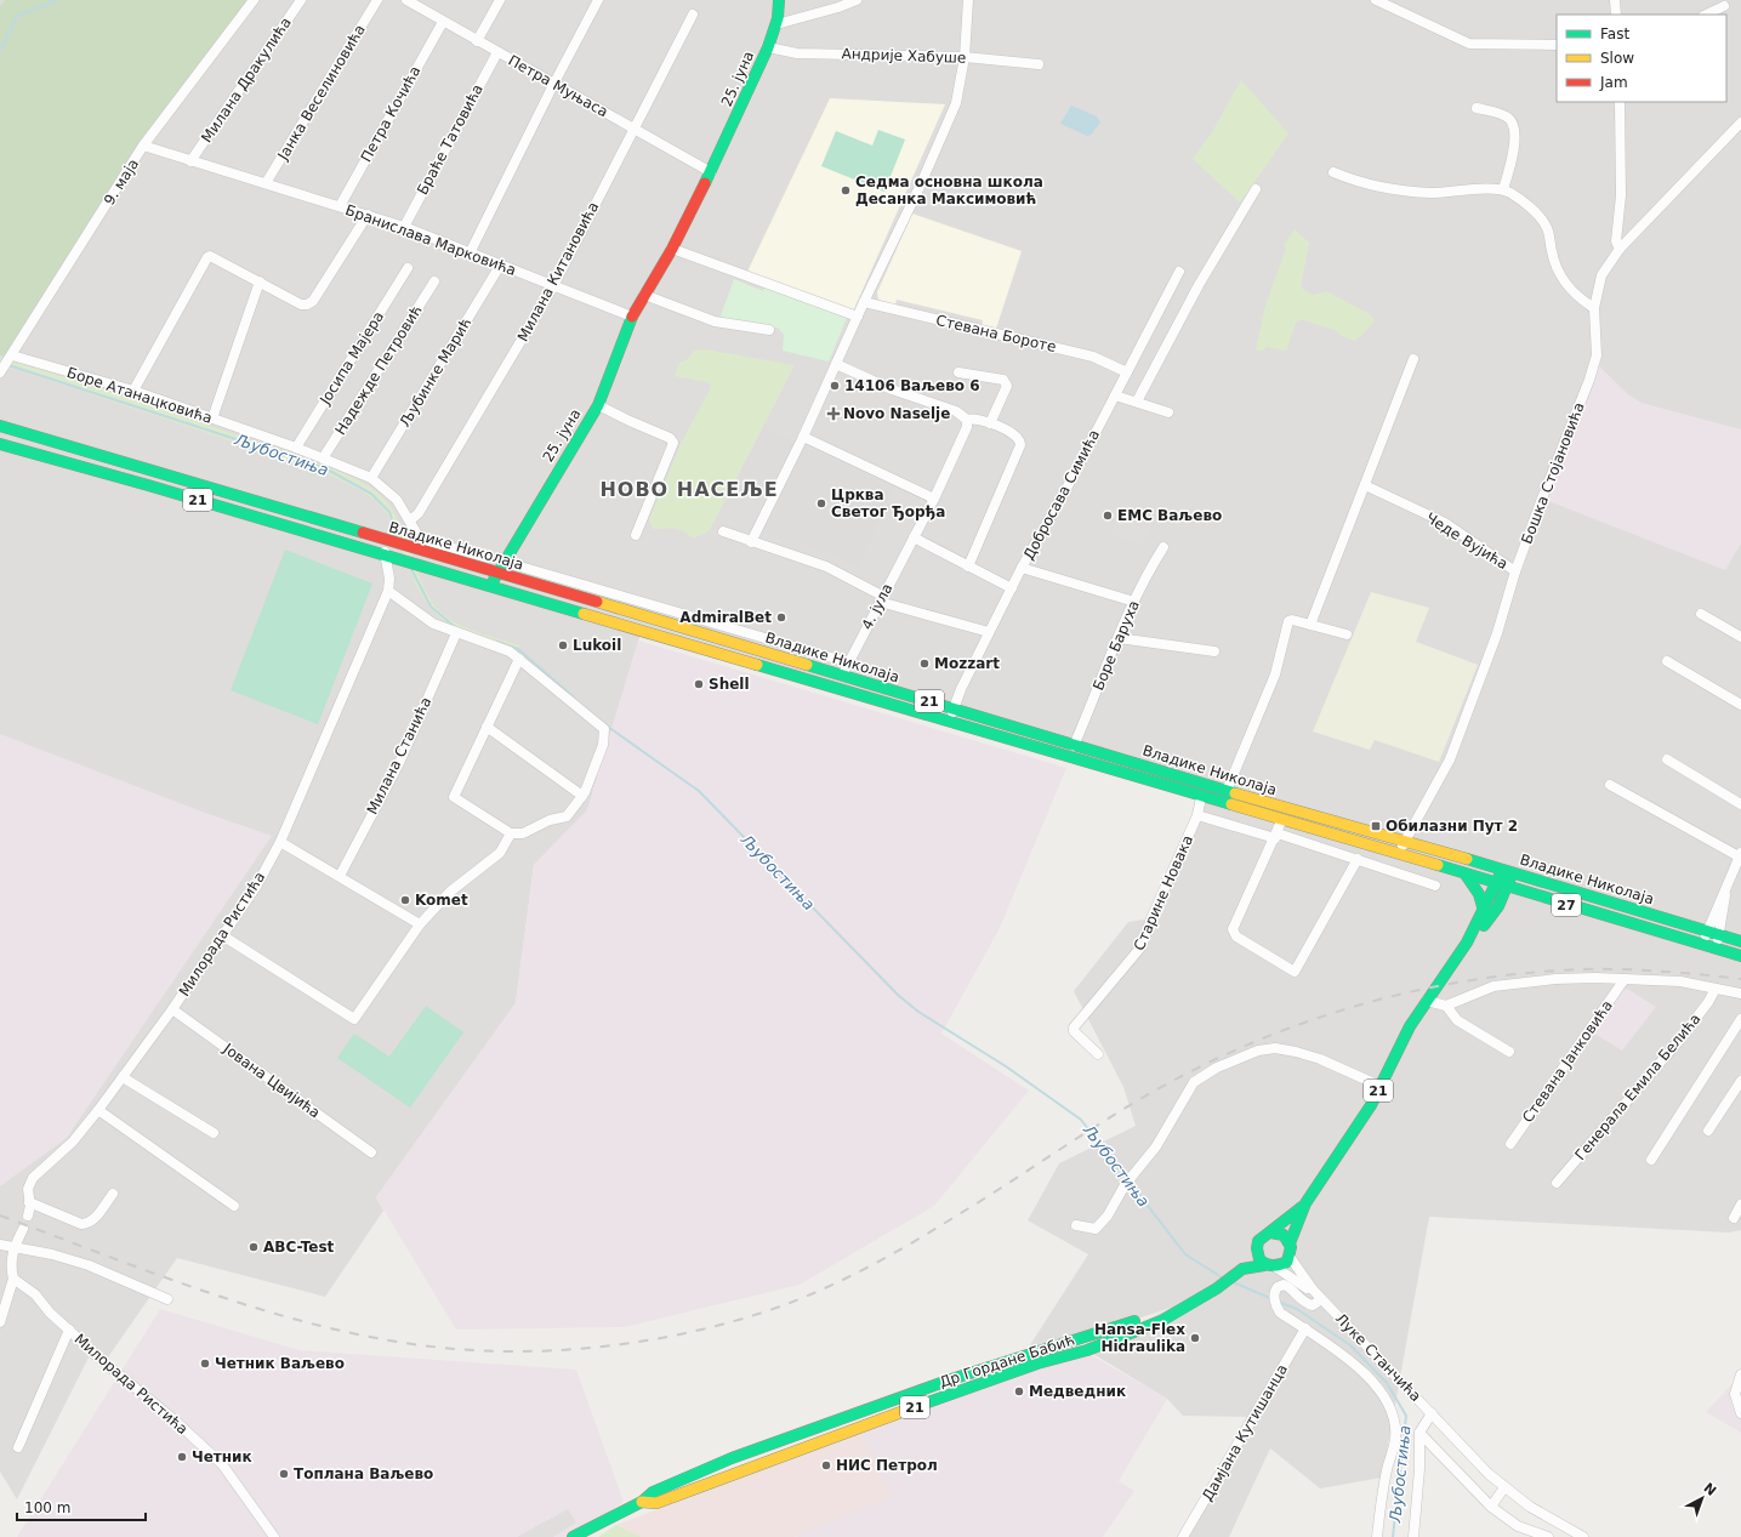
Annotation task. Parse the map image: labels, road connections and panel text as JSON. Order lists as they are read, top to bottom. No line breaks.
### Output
{"streets":{"main road":["25. јуна","21","Владике Николаја","27","Др Гордане Бабић"],"street":["Андрије Хабуше","Милана Дракулића","Петра Муњаса","Јанка Веселиновића","Петра Кочића","Браће Татовића","9. маја","Бранислава Марковића","Милана Китановића","Стевана Бороте","Јосипа Мајера","Надежде Петровић","Љубинке Марић","Боре Атанацковића","Бошка Стојановића","Добросава Симића","Чеде Вујића","4. јула","Боре Баруха","Милана Станића","Старине Новака","Милорада Ристића","Стевана Јанковића","Јована Цвијића","Генерала Емила Белића","Луке Станчића","Дамјана Кутишанца"]},"crossings":[["Андрије Хабуше","25. јуна"],["25. јуна","Петра Муњаса"],["25. јуна","Бранислава Марковића"],["25. јуна","Владике Николаја"],["Милана Дракулића","Бранислава Марковића"],["Петра Муњаса","Петра Кочића"],["Петра Муњаса","Браће Татовића"],["Петра Муњаса","Милана Китановића"],["Јанка Веселиновића","Бранислава Марковића"],["Петра Кочића","Бранислава Марковића"],["Браће Татовића","Бранислава Марковића"],["9. маја","Бранислава Марковића"],["9. маја","Боре Атанацковића"],["Бранислава Марковића","Милана Китановића"],["Бранислава Марковића","Љубинке Марић"],["Милана Китановића","Боре Атанацковића"],["Стевана Бороте","Добросава Симића"],["Јосипа Мајера","Боре Атанацковића"],["Надежде Петровић","Боре Атанацковића"],["Љубинке Марић","Боре Атанацковића"],["Бошка Стојановића","Чеде Вујића"],["Бошка Стојановића","Владике Николаја"],["Добросава Симића","Владике Николаја"],["21","Владике Николаја"],["21","Луке Станчића"],["21","Др Гордане Бабић"],["Владике Николаја","4. јула"],["Владике Николаја","Боре Баруха"],["Владике Николаја","Старине Новака"],["Владике Николаја","Милорада Ристића"],["Милорада Ристића","Јована Цвијића"]],"districts":["НОВО НАСЕЉЕ"],"water":["Љубостиња"],"places":{"other":["Седма основна школа Десанка Максимовић","14106 Ваљево 6","Црква Светог Ђорђа","ЕМС Ваљево","AdmiralBet","Lukoil","Mozzart","Shell","Komet","ABC-Test","Hansa-Flex Hidraulika","Четник Ваљево","Медведник","Четник","НИС Петрол","Топлана Ваљево"],"health":["Novo Naselje"],"transit":["Обилазни Пут 2"]},"legend":["Fast","Slow","Jam"],"scale_bar":"100 m","north":"top right"}
